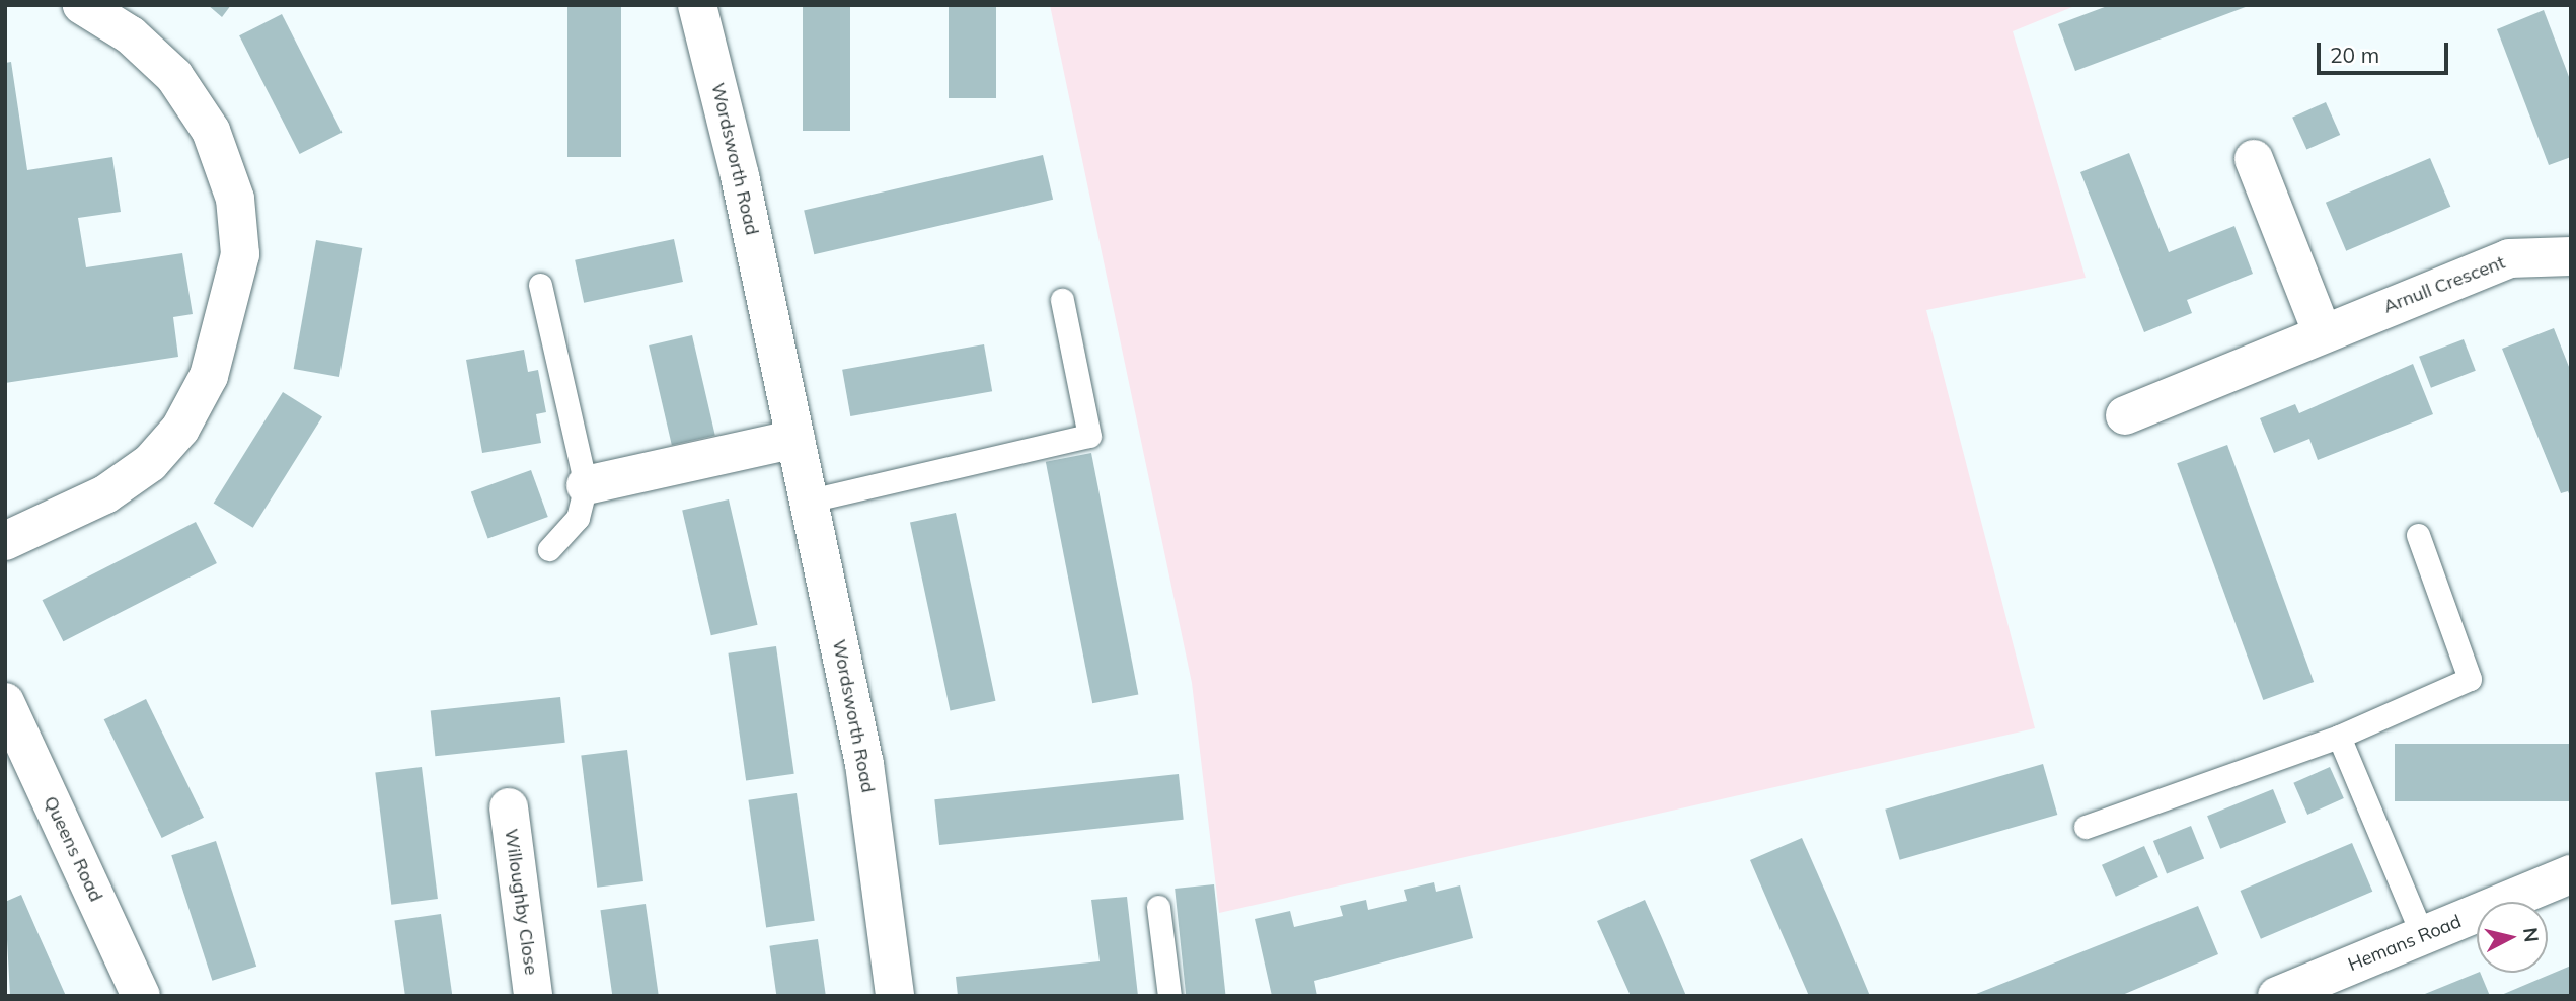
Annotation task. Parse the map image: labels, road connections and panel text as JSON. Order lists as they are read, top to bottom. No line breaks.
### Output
{"streets":{"street":["Wordsworth Road","Arnull Crescent","Queens Road","Willoughby Close","Hemans Road"]},"scale_bar":"20 m","north":"right"}
